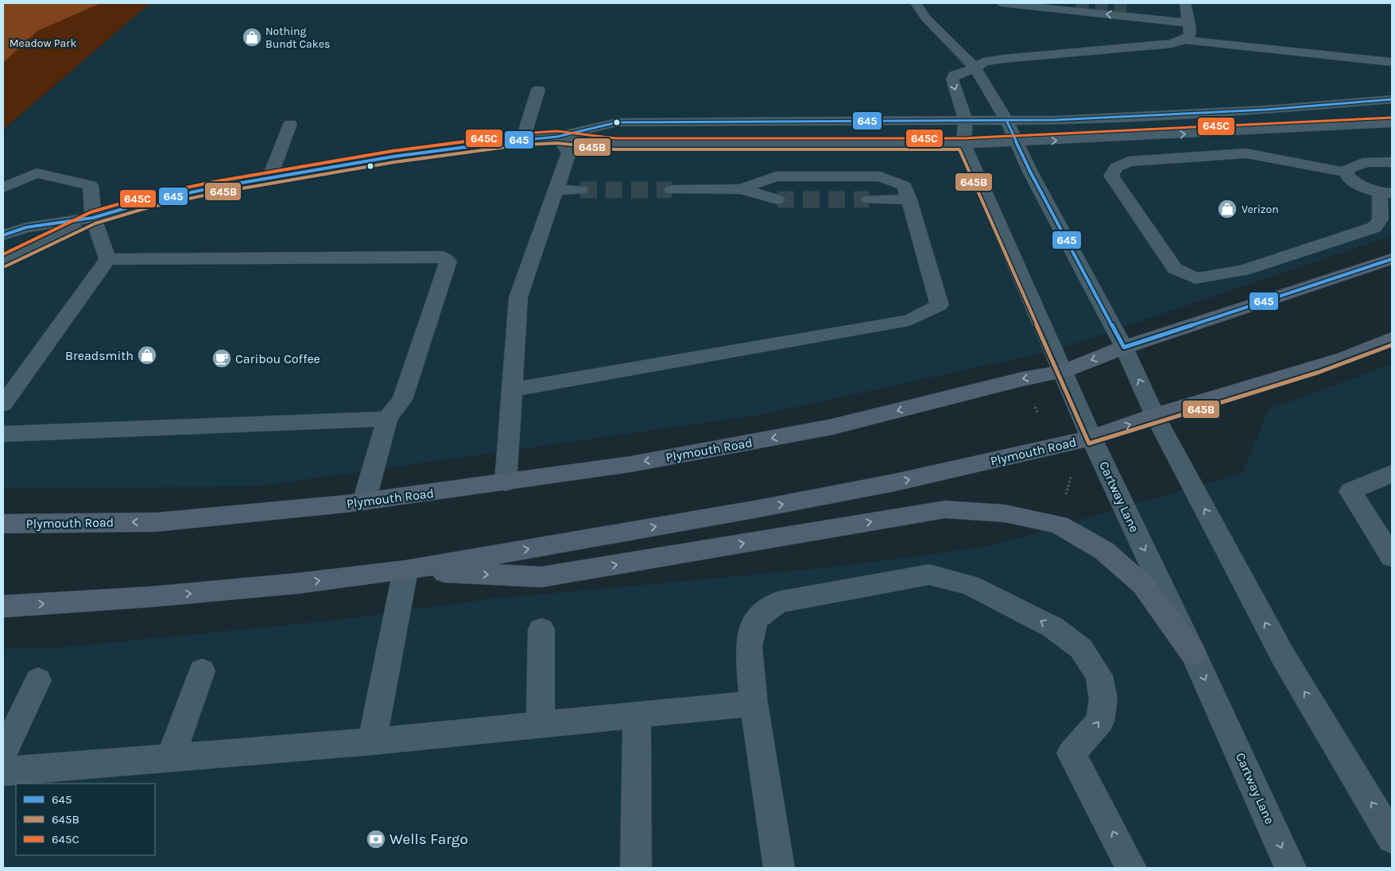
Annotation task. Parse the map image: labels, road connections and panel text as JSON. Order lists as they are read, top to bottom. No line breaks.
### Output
{"streets":{"main road":["Plymouth Road"],"street":["Cartway Lane"]},"crossings":[["Plymouth Road","Cartway Lane"]],"parks":["Meadow Park"],"places":{"shop":["Nothing Bundt Cakes","Verizon","Breadsmith"],"cafe":["Caribou Coffee"],"bank":["Wells Fargo"]},"lines":["transit line 645","transit line 645C","transit line 645B"],"legend":["645","645B","645C"]}
